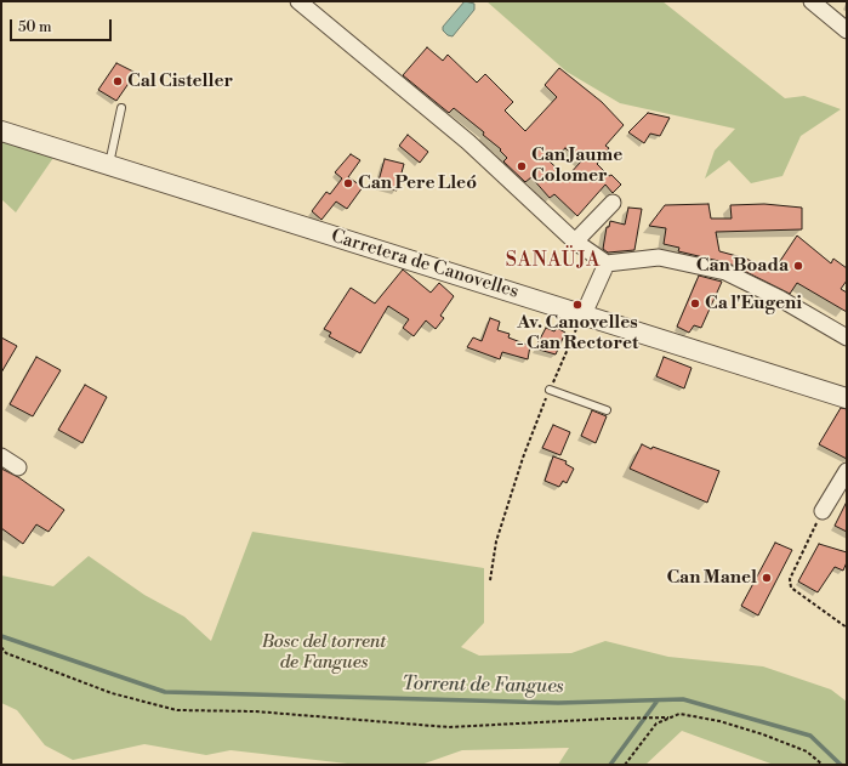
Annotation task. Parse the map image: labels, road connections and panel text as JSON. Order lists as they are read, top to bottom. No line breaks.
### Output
{"streets":{"street":["Carretera de Canovelles"]},"districts":["SANAÜJA"],"water":["Torrent de Fangues"],"parks":["Bosc del torrent de Fangues"],"places":["Cal Cisteller","Can Jaume Colomer","Can Pere Lleó","Can Boada","Ca l'Eugeni","Av. Canovelles - Can Rectoret","Can Manel"],"scale_bar":"50 m"}
